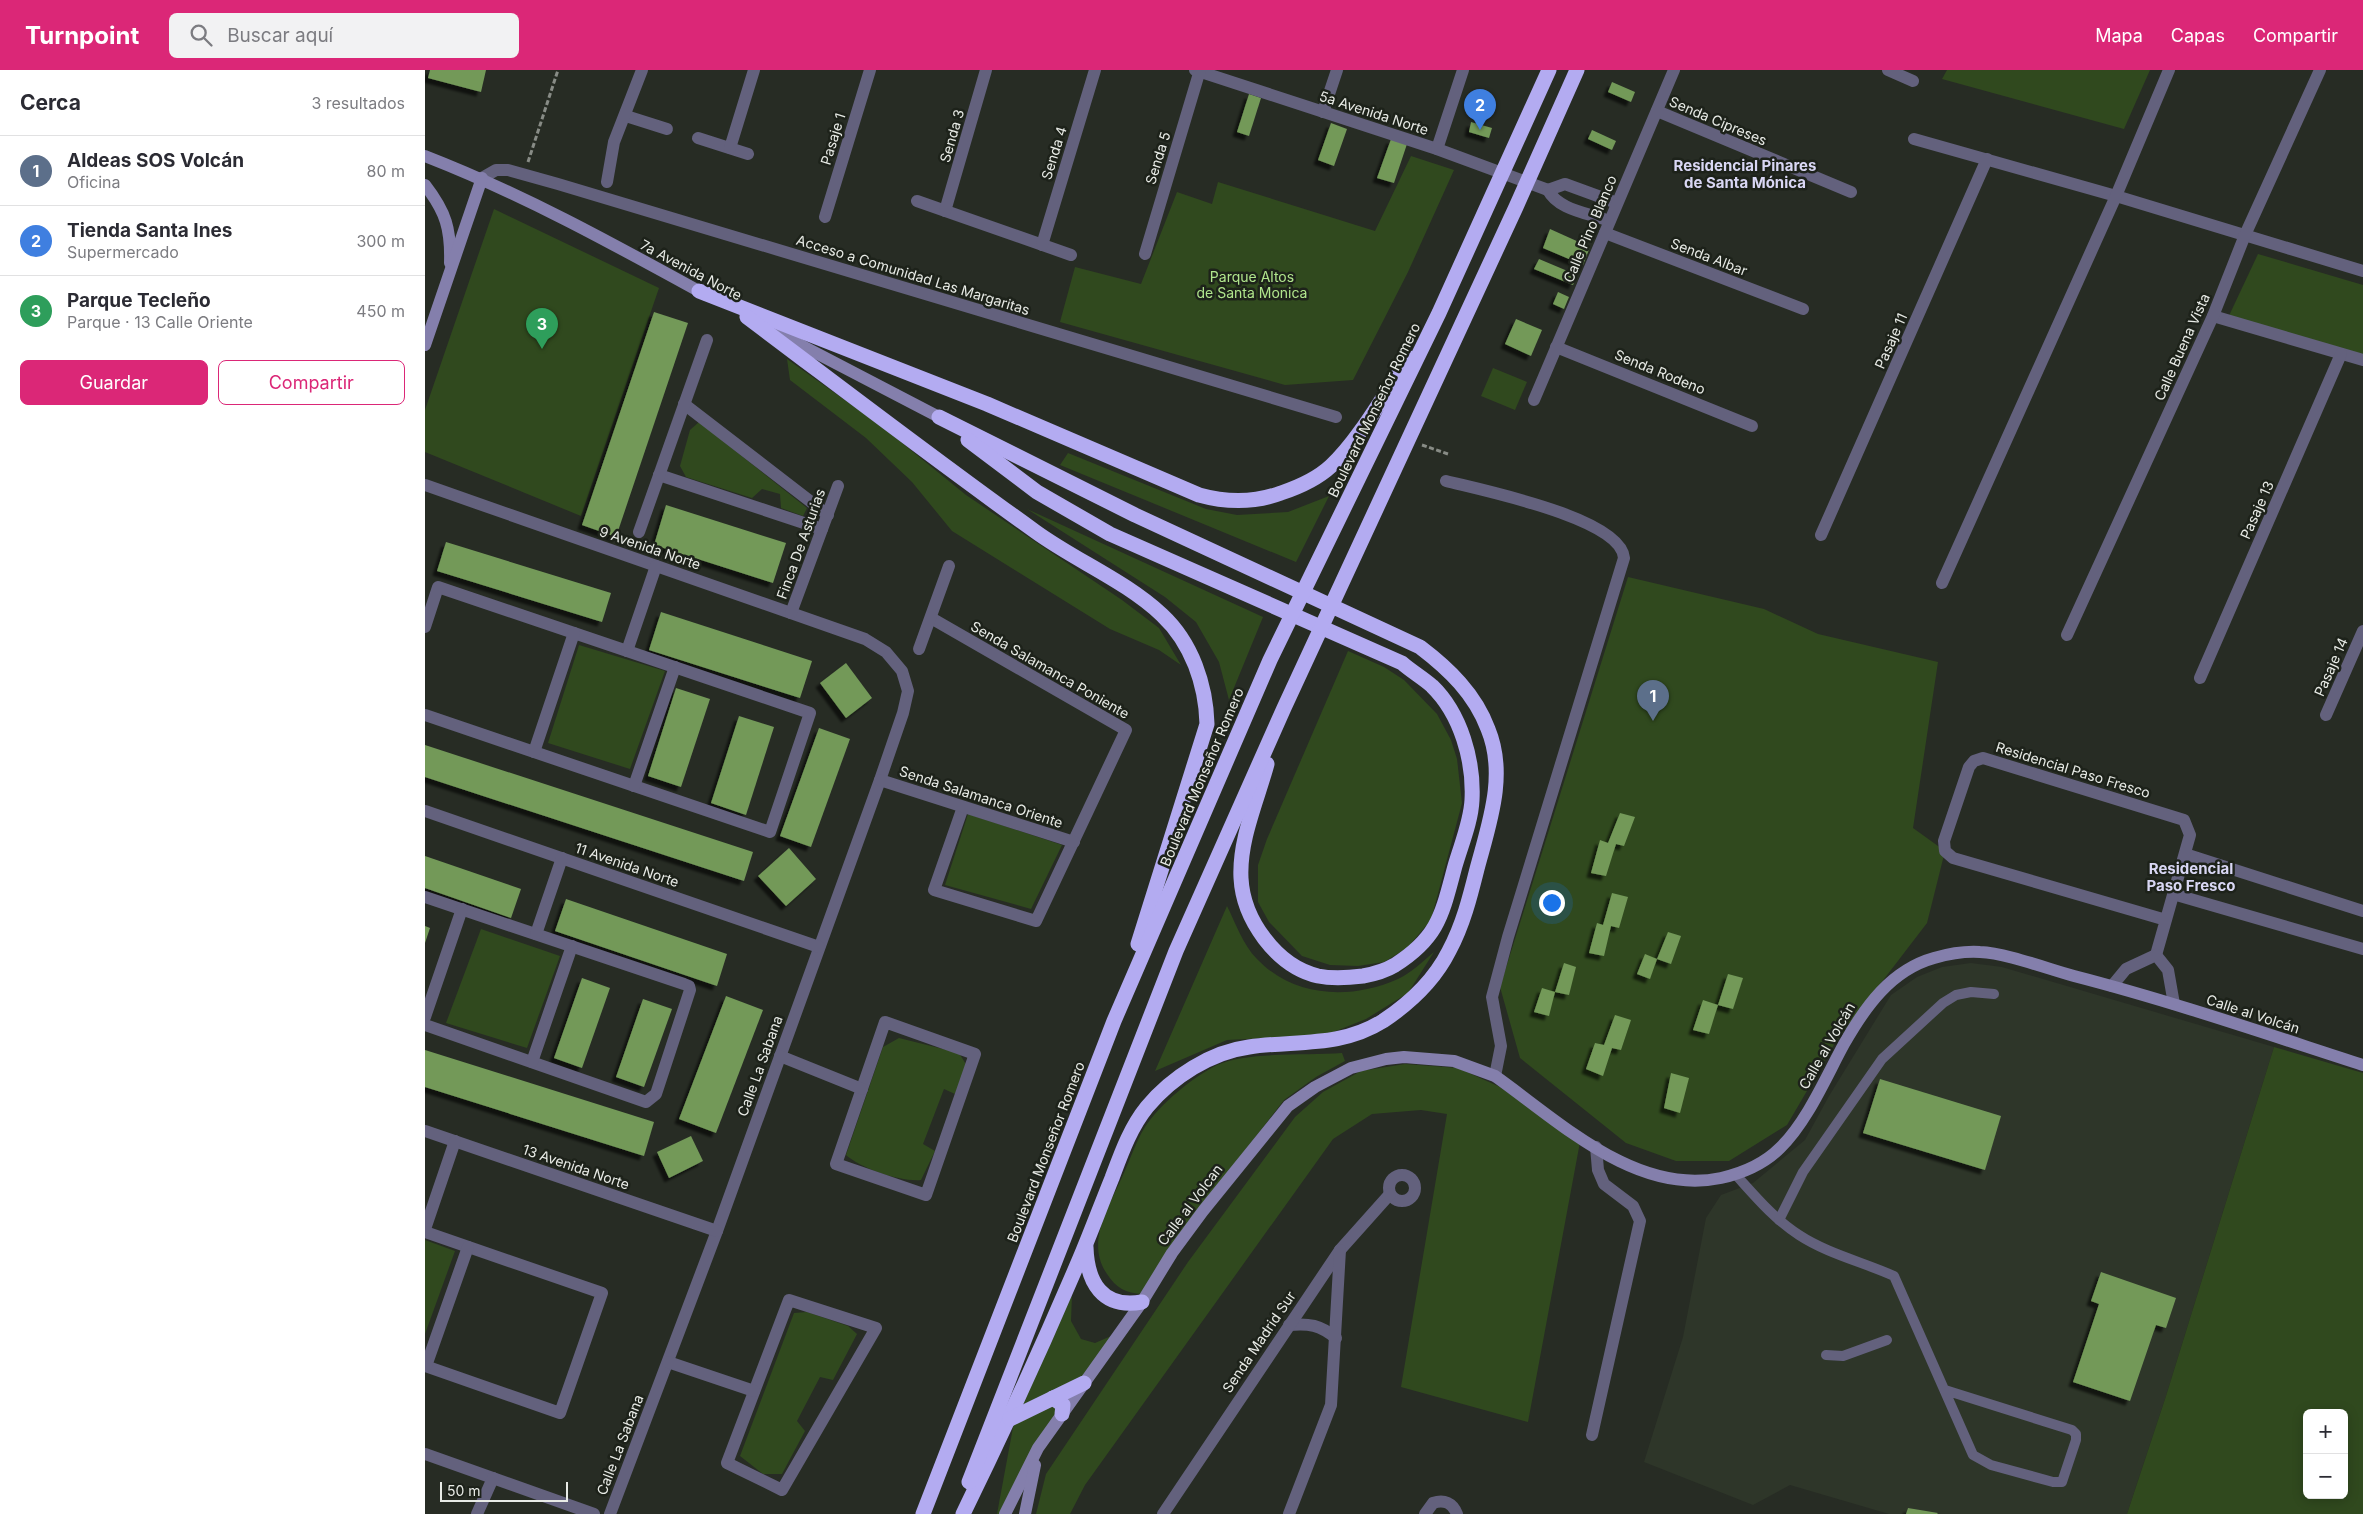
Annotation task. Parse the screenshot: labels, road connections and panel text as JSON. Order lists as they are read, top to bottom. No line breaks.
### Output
{"streets":{"highway":["Boulevard Monseñor Romero"],"street":["5a Avenida Norte","Senda Cipreses","Senda 3","Pasaje 1","Senda 4","Senda 5","Calle Pino Blanco","Senda Albar","7a Avenida Norte","Acceso a Comunidad Las Margaritas","Pasaje 11","Calle Buena Vista","Senda Rodeno","Pasaje 13","Finca De Asturias","9 Avenida Norte","Pasaje 14","Senda Salamanca Poniente","Residencial Paso Fresco","Senda Salamanca Oriente","11 Avenida Norte","Calle al Volcán","Calle La Sabana","13 Avenida Norte","Calle al Volcan","Senda Madrid Sur"]},"crossings":[["5a Avenida Norte","Senda 5"],["5a Avenida Norte","Calle Pino Blanco"],["5a Avenida Norte","Senda Albar"],["Senda Cipreses","Calle Pino Blanco"],["Calle Pino Blanco","Senda Albar"],["Calle Pino Blanco","Senda Rodeno"],["7a Avenida Norte","Acceso a Comunidad Las Margaritas"],["Finca De Asturias","9 Avenida Norte"],["9 Avenida Norte","Calle La Sabana"],["Senda Salamanca Poniente","Senda Salamanca Oriente"],["Senda Salamanca Oriente","Calle La Sabana"],["11 Avenida Norte","Calle La Sabana"],["Calle al Volcán","Calle al Volcan"],["Calle La Sabana","13 Avenida Norte"]],"districts":["Residencial Pinares de Santa Mónica","Residencial Paso Fresco"],"parks":["Parque Altos de Santa Monica"],"scale_bar":"50 m","page":{"header":"Turnpoint","search":"Buscar aquí","nav":["Mapa","Capas","Compartir"],"heading":["Cerca","3 resultados"],"pins":["2","3","1"],"list":[{"mark":"1","name":"Aldeas SOS Volcán","note":"Oficina","value":"80 m"},{"mark":"2","name":"Tienda Santa Ines","note":"Supermercado","value":"300 m"},{"mark":"3","name":"Parque Tecleño","note":"Parque · 13 Calle Oriente","value":"450 m"}],"buttons":["Guardar","Compartir"],"map_buttons":["+","−"],"scale":"50 m"}}
